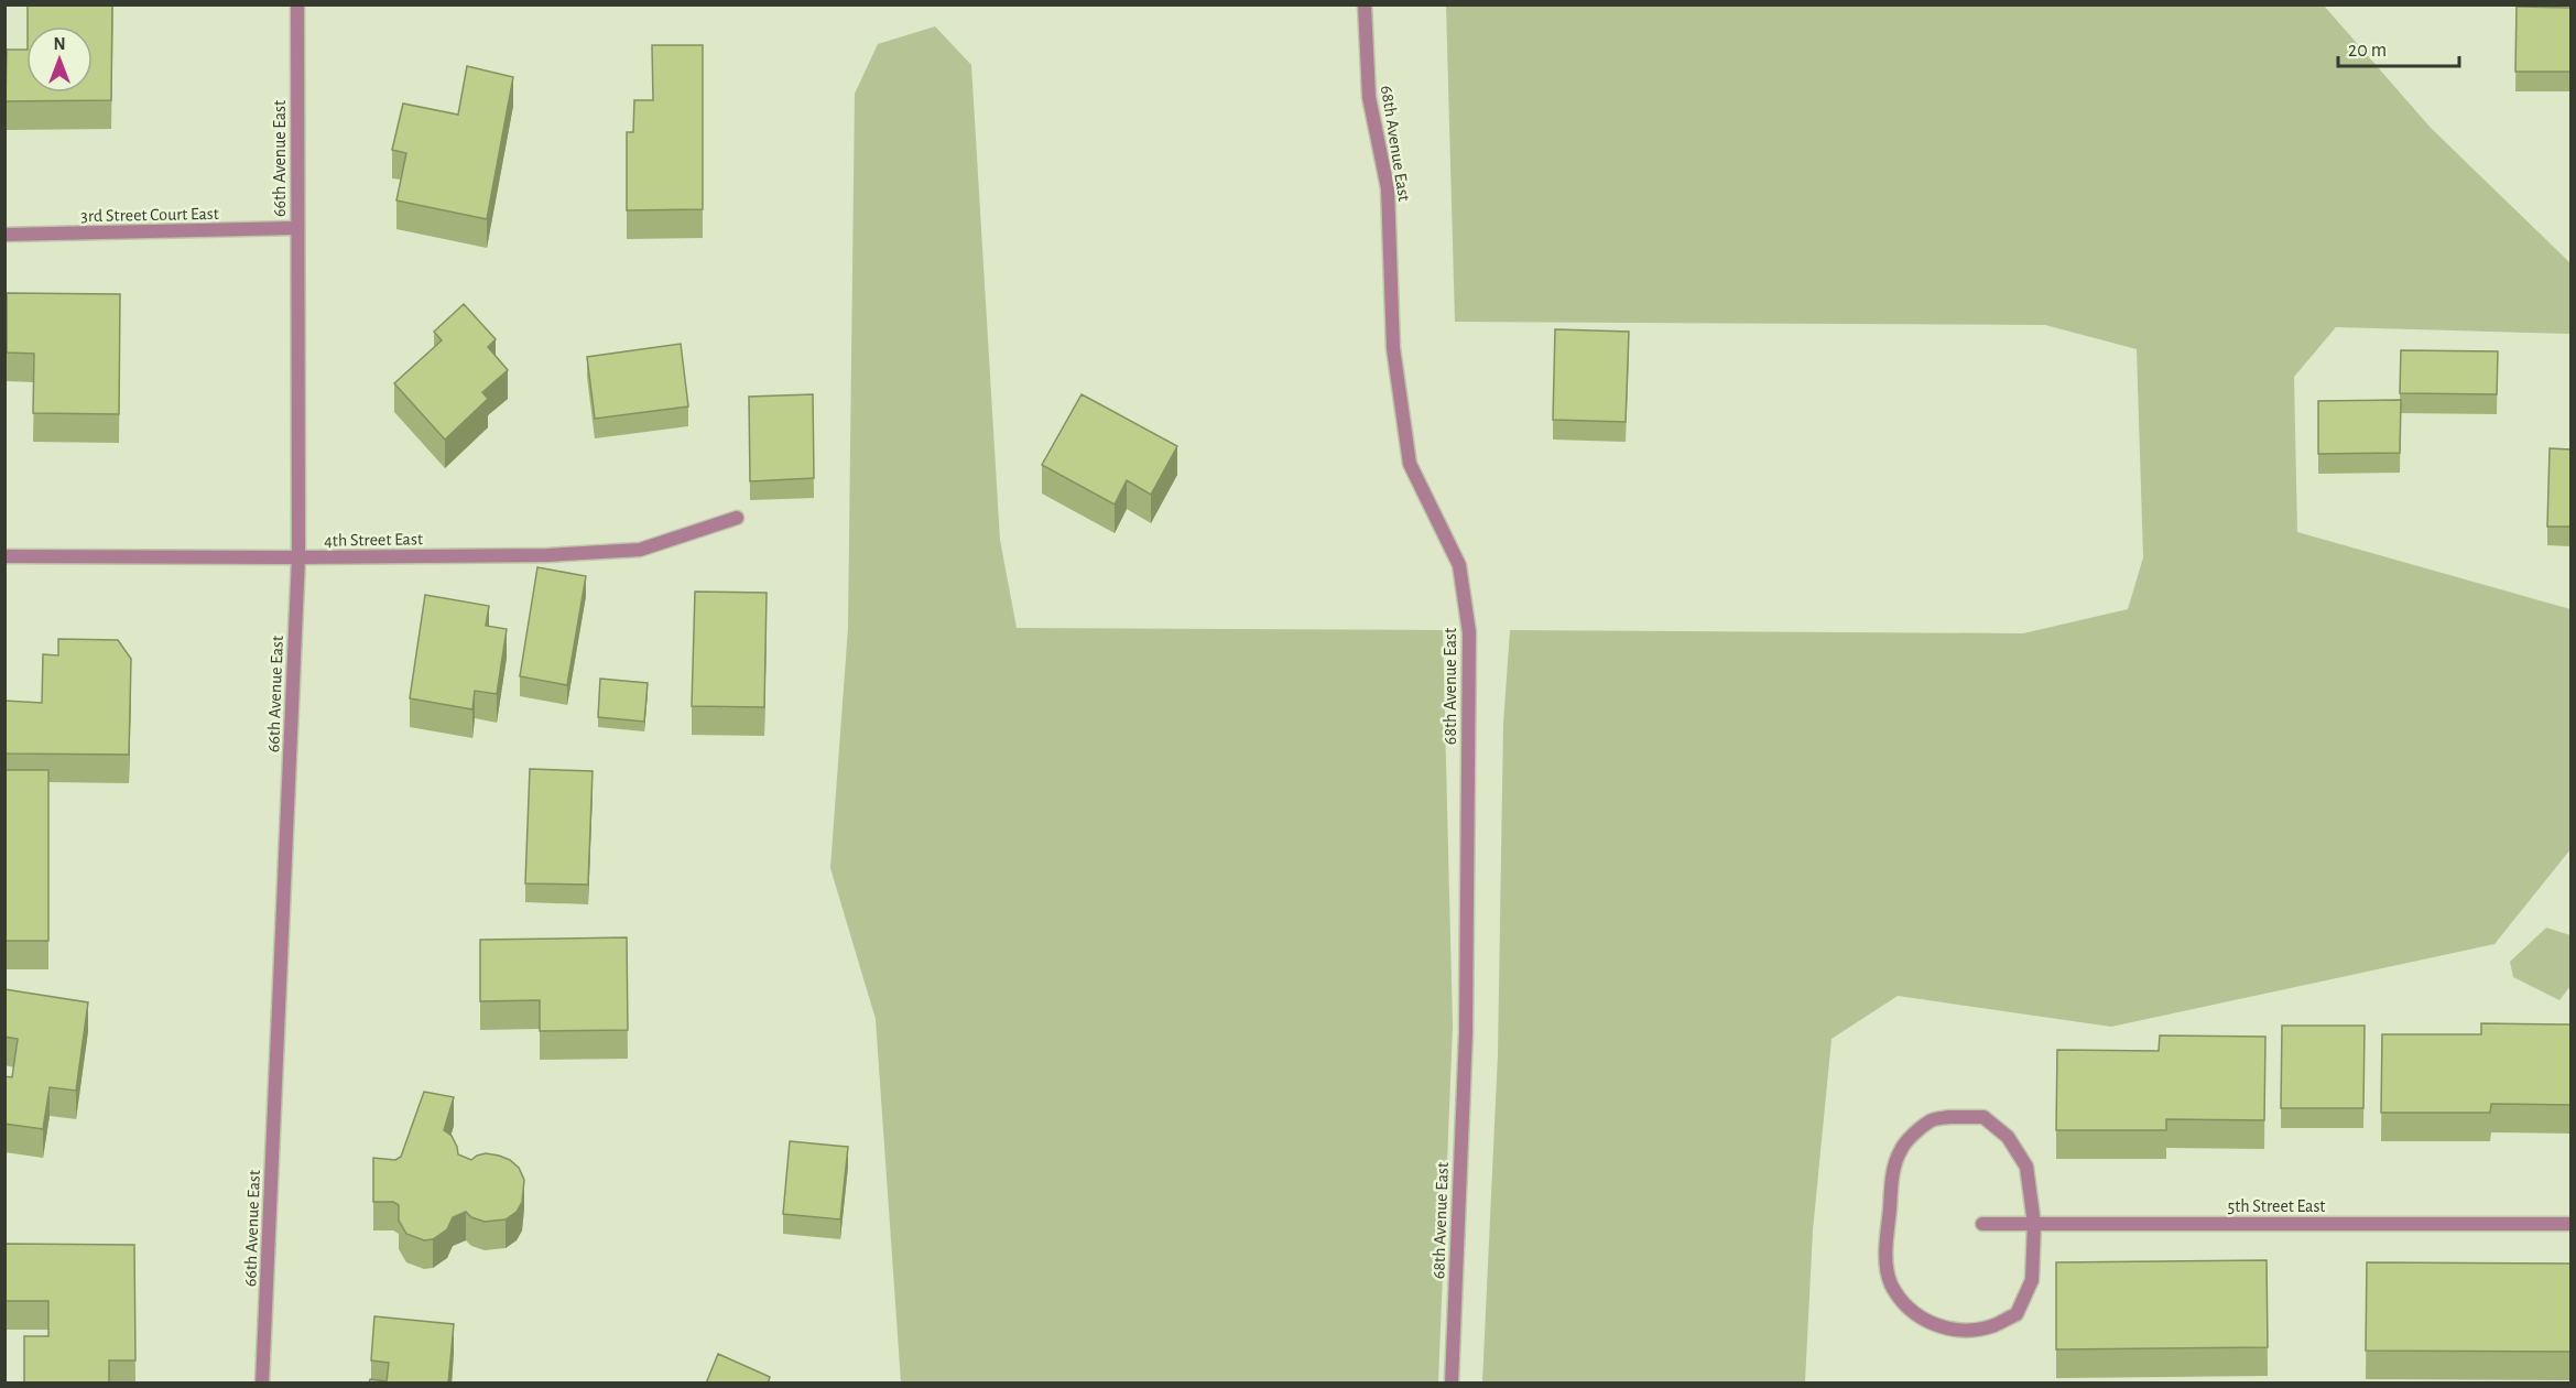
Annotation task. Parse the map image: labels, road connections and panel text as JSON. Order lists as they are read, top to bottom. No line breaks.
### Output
{"streets":{"street":["68th Avenue East","66th Avenue East","3rd Street Court East","4th Street East","5th Street East"]},"crossings":[["66th Avenue East","3rd Street Court East"],["66th Avenue East","4th Street East"]],"scale_bar":"20 m","north":"top"}
